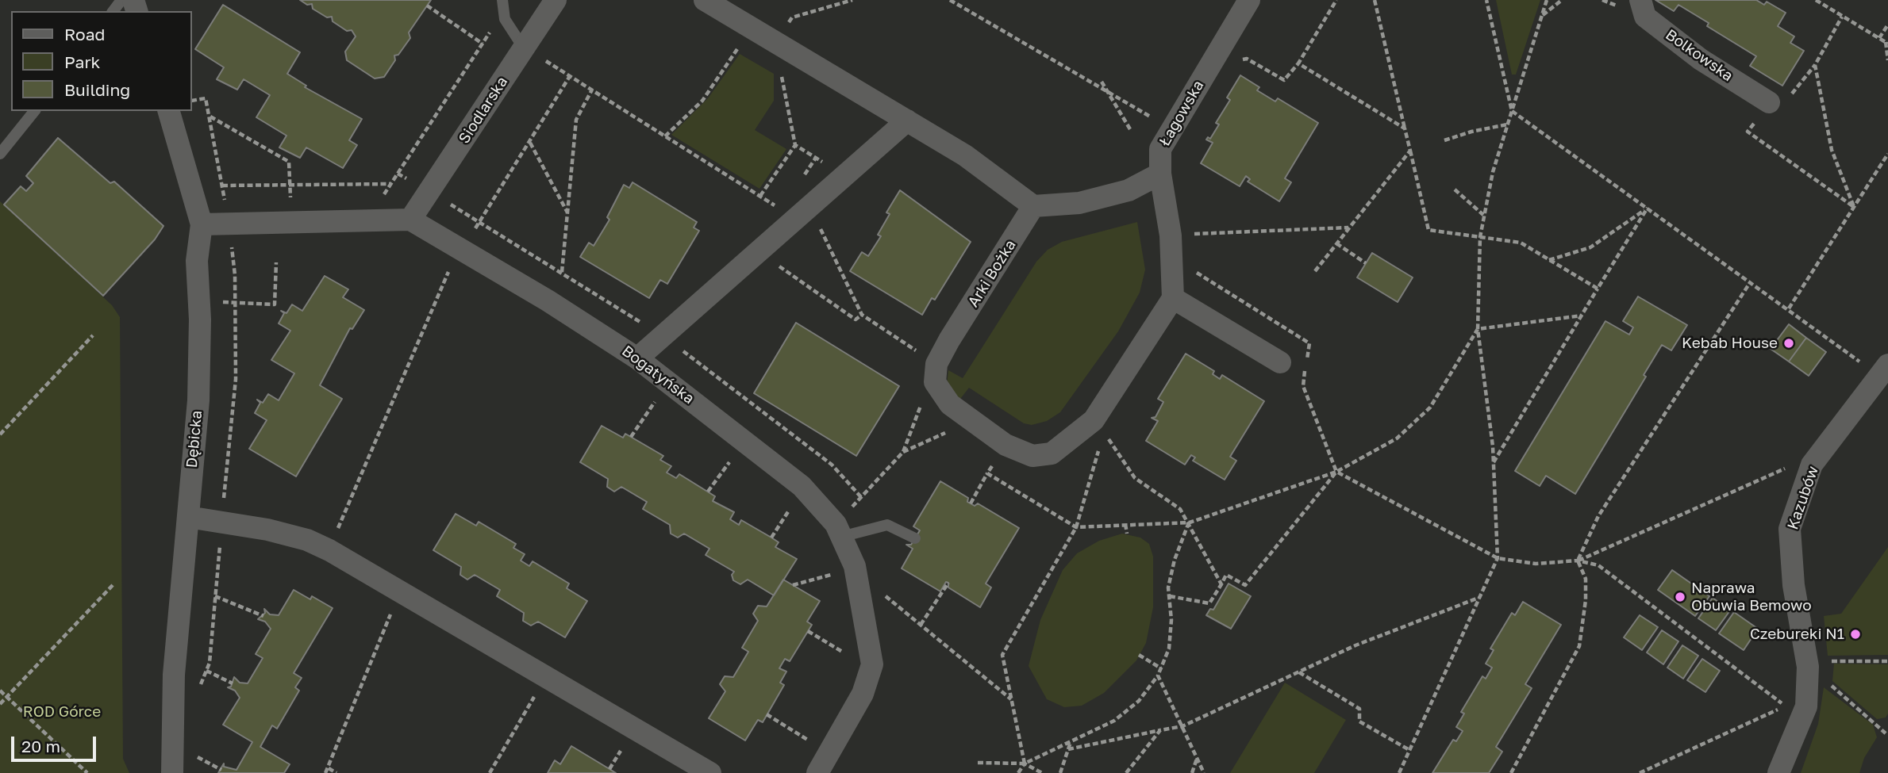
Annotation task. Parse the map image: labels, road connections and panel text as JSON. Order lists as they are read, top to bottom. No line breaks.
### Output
{"streets":{"street":["Bolkowska","Siodlarska","Łagowska","Arki Bożka","Bogatyńska","Dębicka","Kazubów"]},"crossings":[["Siodlarska","Bogatyńska"]],"parks":["ROD Górce"],"places":["Kebab House","Naprawa Obuwia Bemowo","Czebureki N1"],"legend":["Road","Park","Building"],"scale_bar":"20 m"}
